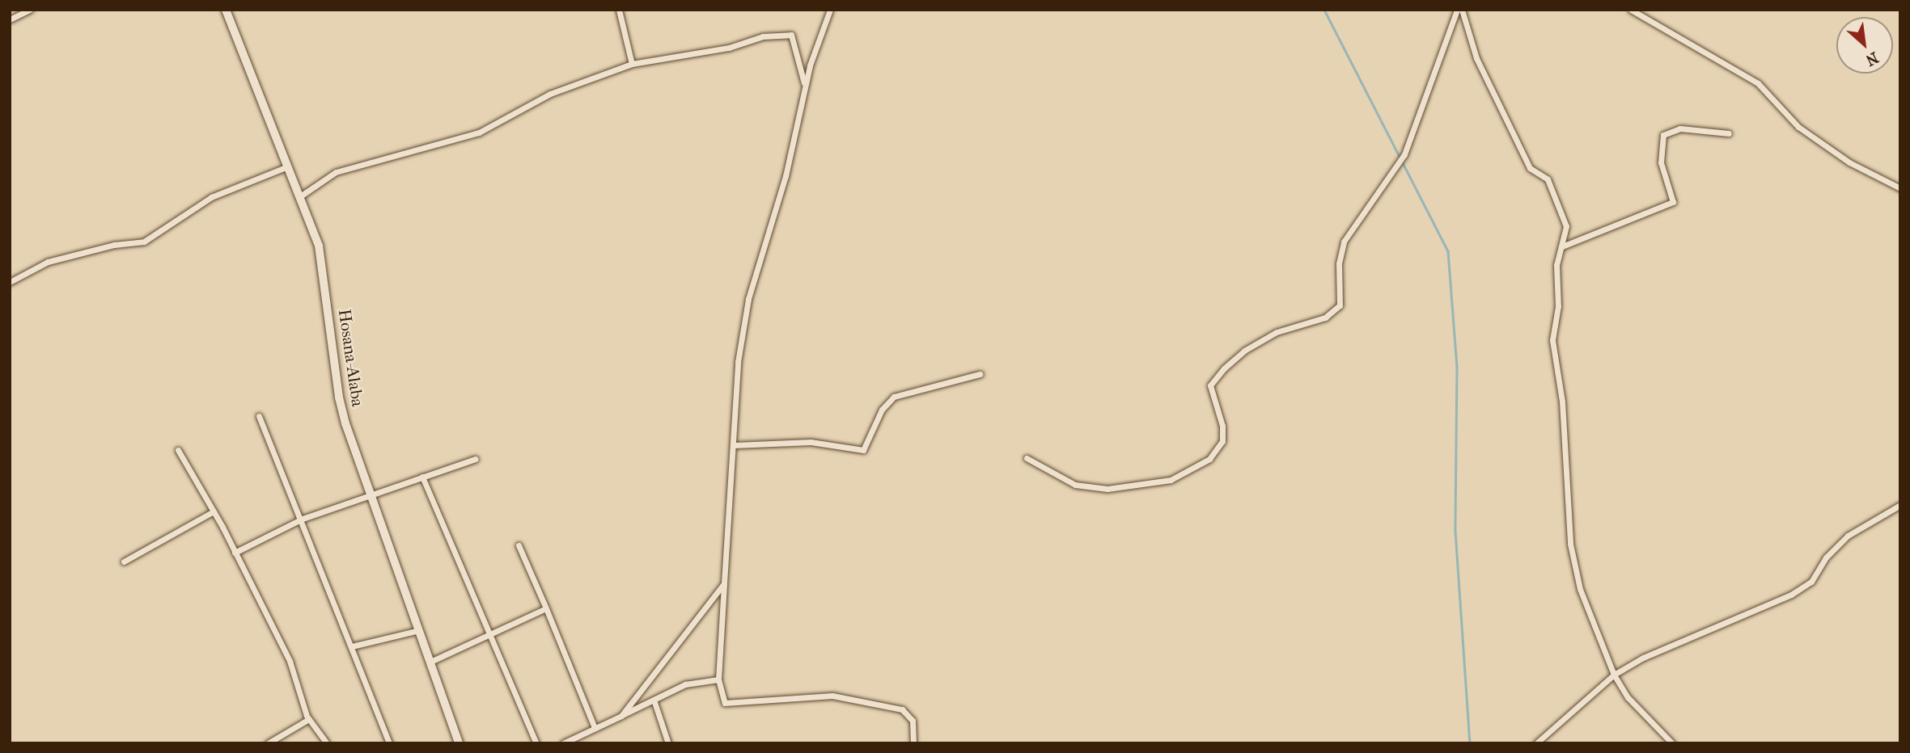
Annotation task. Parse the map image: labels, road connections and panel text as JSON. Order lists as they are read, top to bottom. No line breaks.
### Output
{"streets":{"main road":["Hosana-Alaba"]},"north":"bottom right"}
